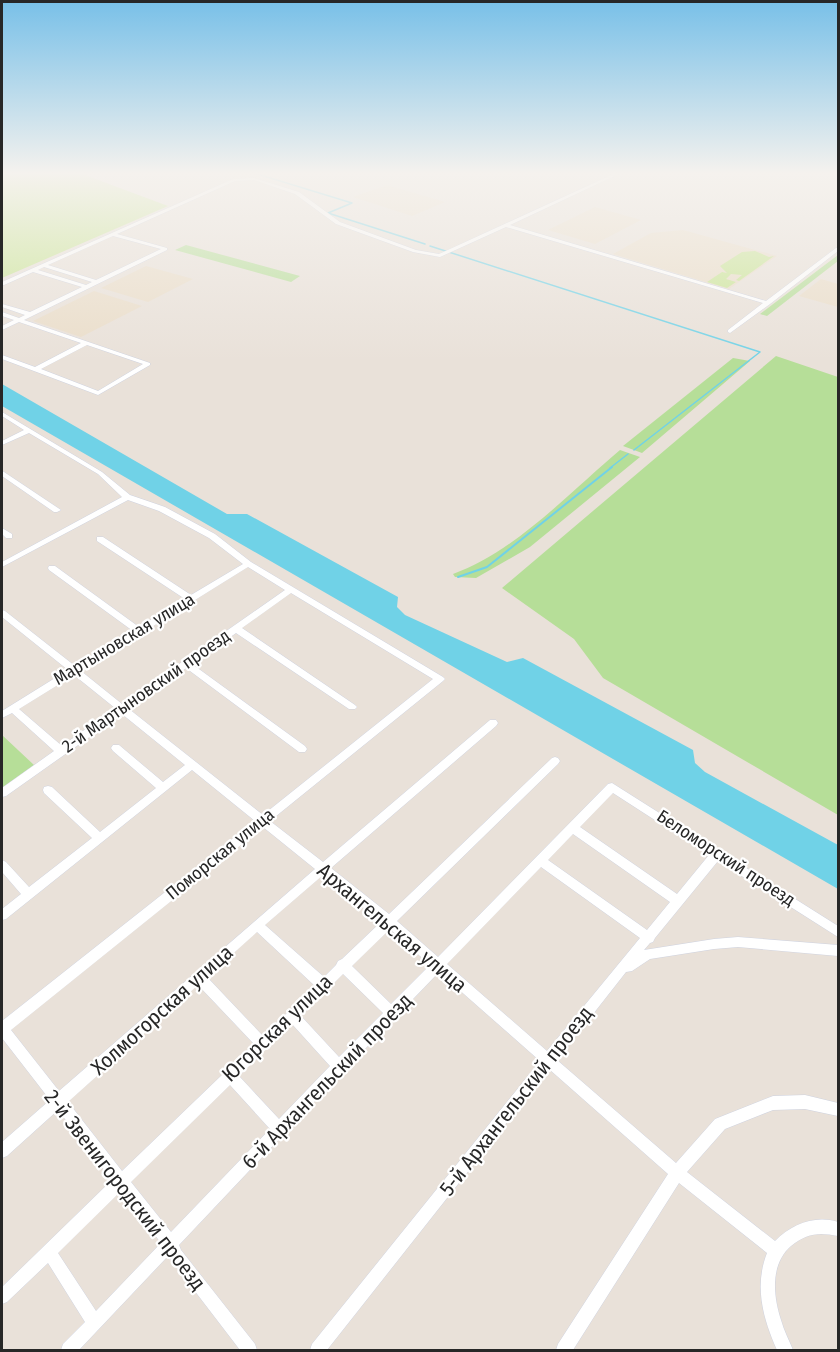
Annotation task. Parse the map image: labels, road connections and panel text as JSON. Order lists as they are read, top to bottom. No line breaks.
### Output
{"streets":{"street":["Мартыновская улица","2-й Мартыновский проезд","Поморская улица","Беломорский проезд","Архангельская улица","Холмогорская улица","Югорская улица","6-й Архангельский проезд","5-й Архангельский проезд","2-й Звенигородский проезд"]},"crossings":[["Мартыновская улица","Архангельская улица"],["2-й Мартыновский проезд","Поморская улица"],["2-й Мартыновский проезд","Архангельская улица"],["Поморская улица","Архангельская улица"],["Поморская улица","2-й Звенигородский проезд"],["Беломорский проезд","6-й Архангельский проезд"],["Беломорский проезд","5-й Архангельский проезд"],["Архангельская улица","Холмогорская улица"],["Архангельская улица","Югорская улица"],["Архангельская улица","6-й Архангельский проезд"],["Архангельская улица","5-й Архангельский проезд"],["Холмогорская улица","2-й Звенигородский проезд"],["Югорская улица","2-й Звенигородский проезд"],["6-й Архангельский проезд","2-й Звенигородский проезд"]]}
